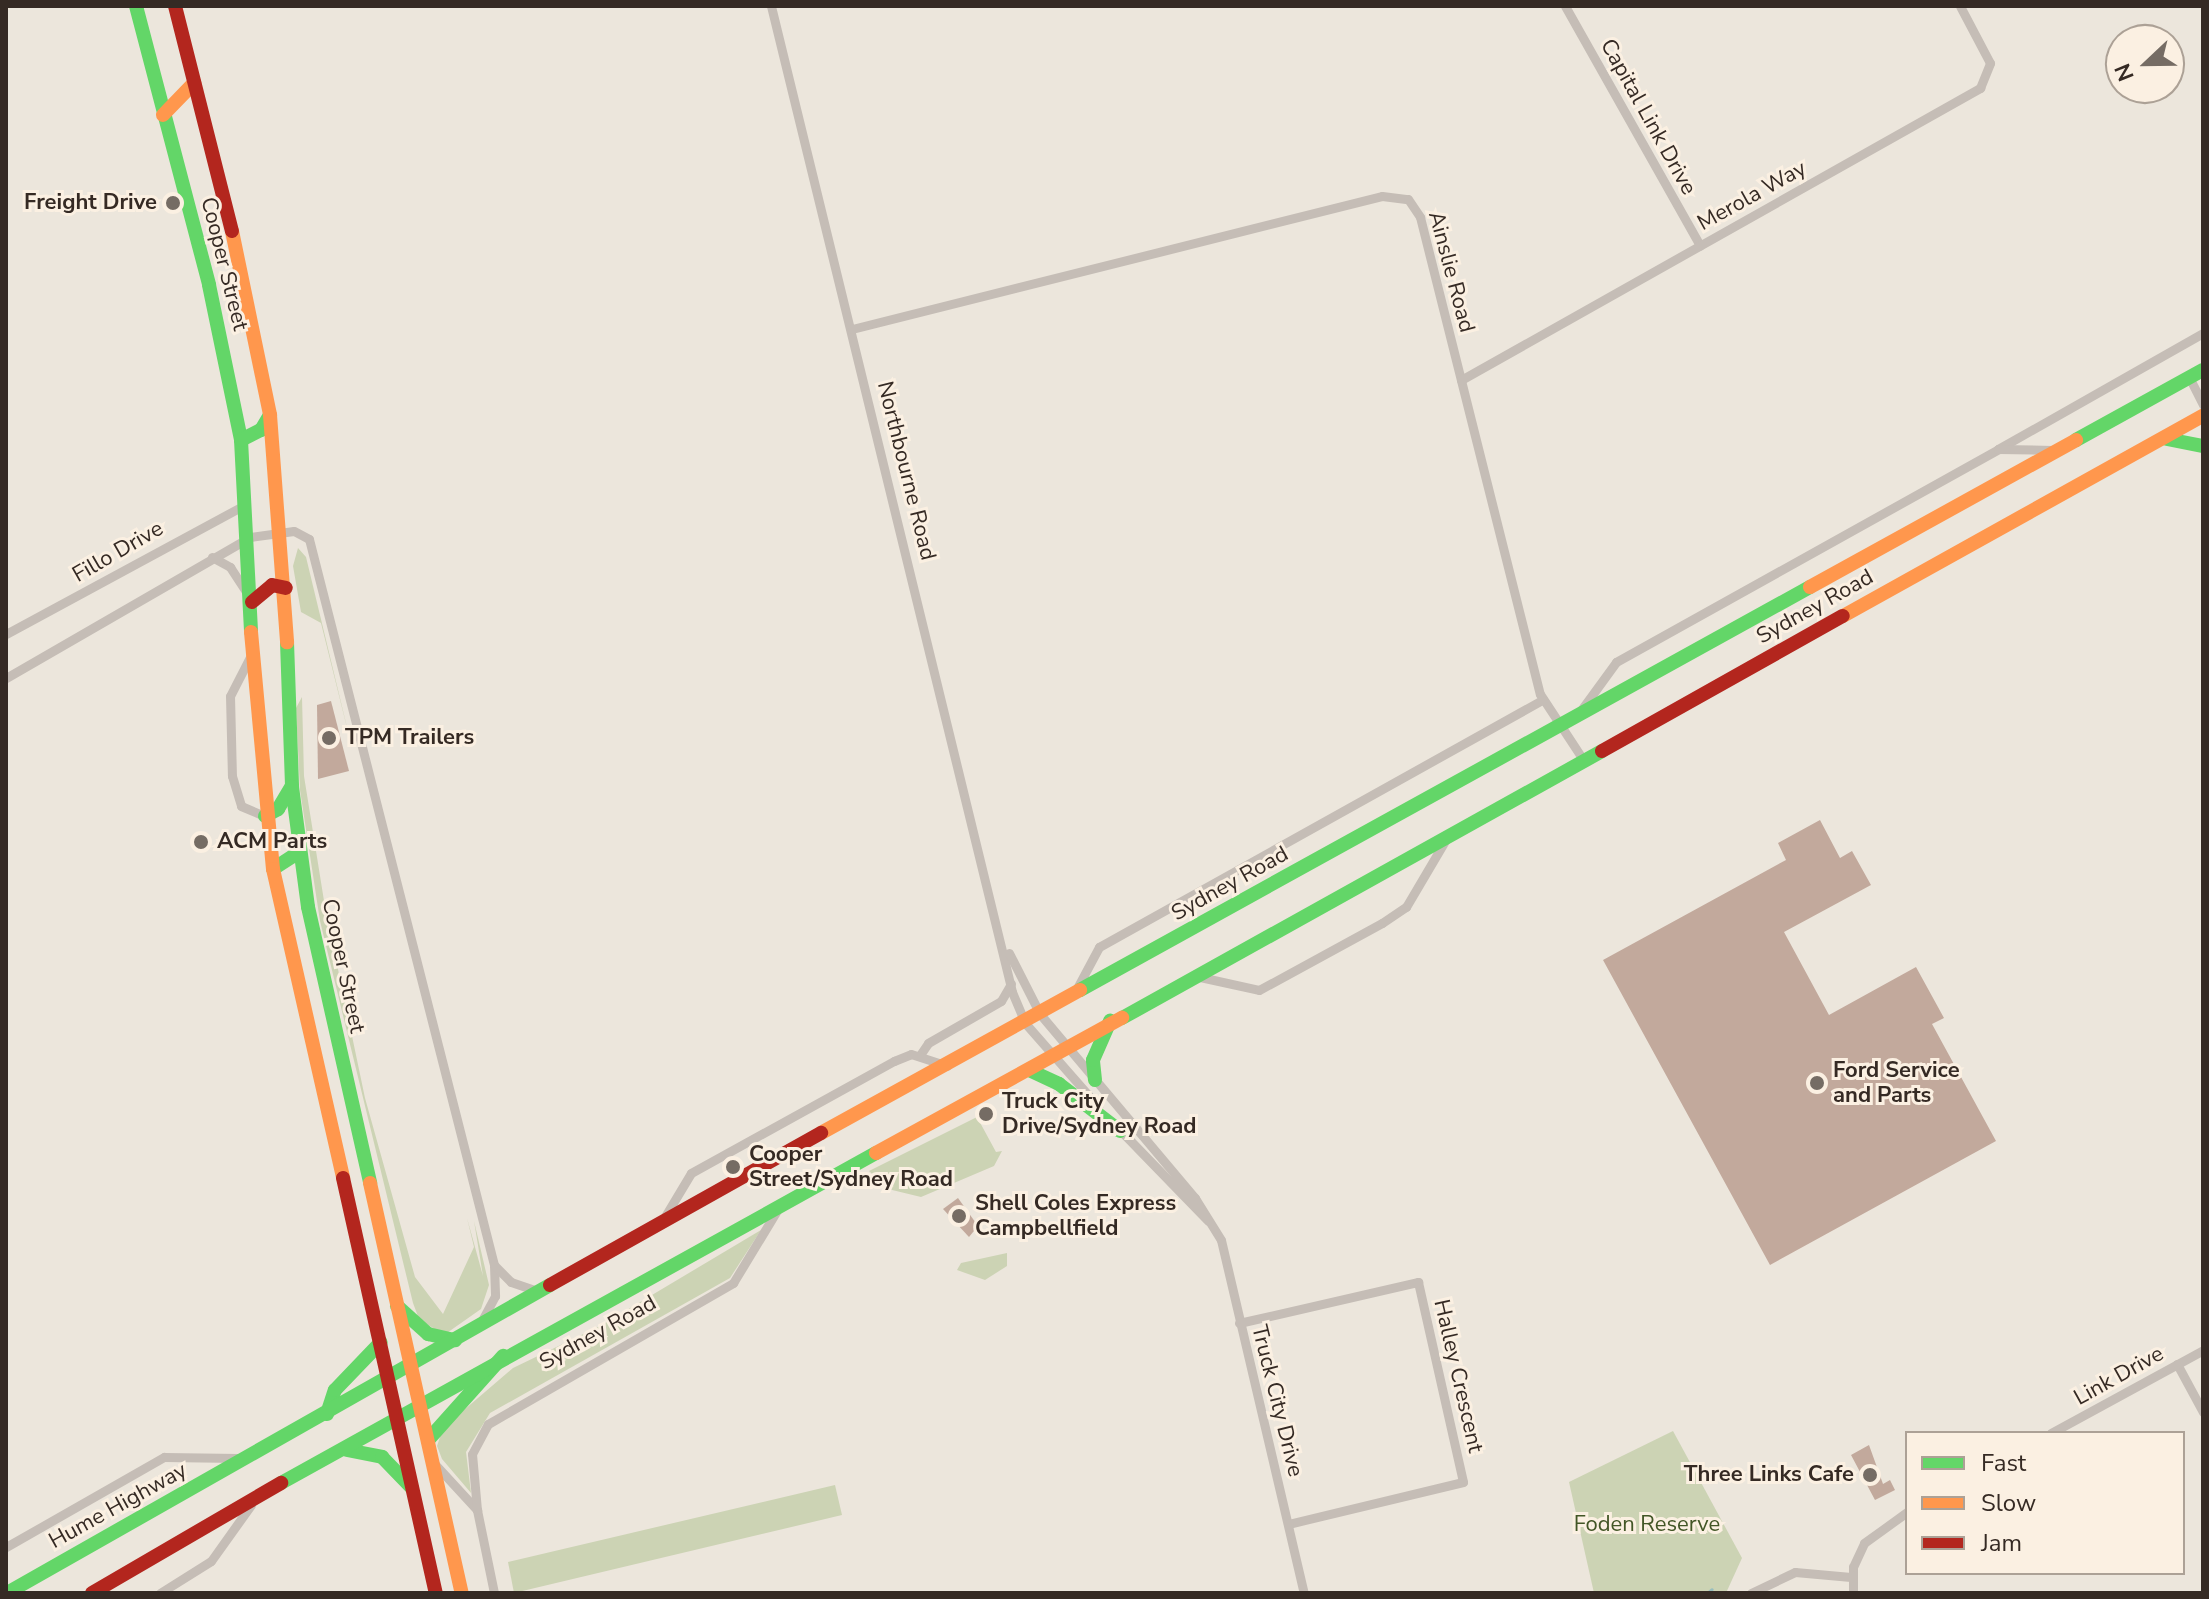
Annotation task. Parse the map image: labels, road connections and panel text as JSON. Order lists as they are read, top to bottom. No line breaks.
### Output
{"streets":{"main road":["Cooper Street","Sydney Road","Hume Highway"],"street":["Capital Link Drive","Merola Way","Ainslie Road","Northbourne Road","Fillo Drive","Halley Crescent","Link Drive","Truck City Drive"]},"crossings":[["Capital Link Drive","Merola Way"],["Merola Way","Ainslie Road"],["Cooper Street","Fillo Drive"],["Cooper Street","Sydney Road"],["Cooper Street","Hume Highway"],["Ainslie Road","Northbourne Road"],["Ainslie Road","Sydney Road"],["Northbourne Road","Sydney Road"],["Northbourne Road","Truck City Drive"],["Sydney Road","Truck City Drive"],["Sydney Road","Hume Highway"],["Halley Crescent","Truck City Drive"]],"parks":["Foden Reserve"],"places":["Freight Drive","TPM Trailers","ACM Parts","Ford Service and Parts","Truck City Drive/Sydney Road","Cooper Street/Sydney Road","Shell Coles Express Campbellfield","Three Links Cafe"],"legend":["Fast","Slow","Jam"],"north":"left"}
